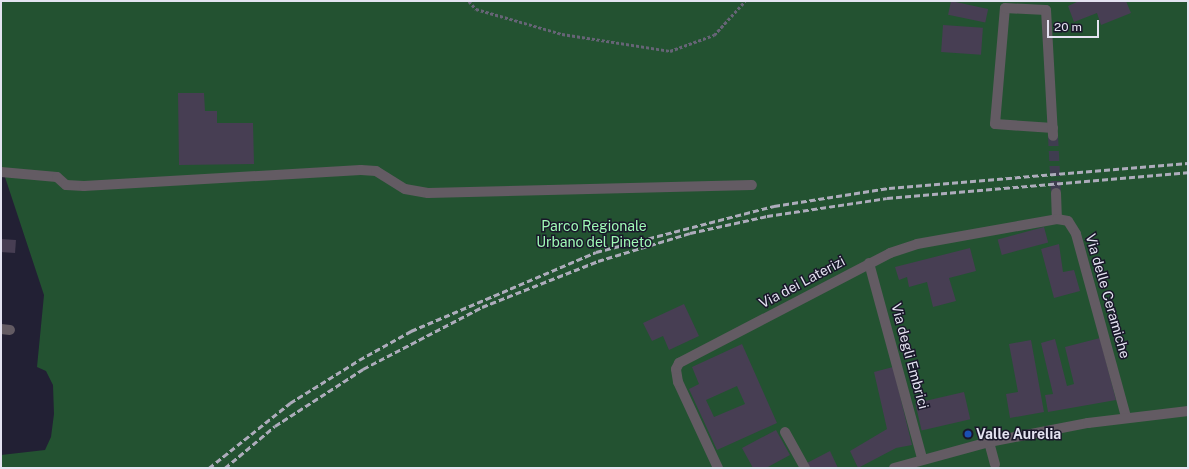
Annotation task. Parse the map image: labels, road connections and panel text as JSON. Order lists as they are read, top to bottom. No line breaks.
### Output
{"streets":{"street":["Via dei Laterizi","Via delle Ceramiche","Via degli Embrici"]},"crossings":[["Via dei Laterizi","Via delle Ceramiche"],["Via dei Laterizi","Via degli Embrici"]],"parks":["Parco Regionale Urbano del Pineto"],"places":["Valle Aurelia"],"scale_bar":"20 m"}
